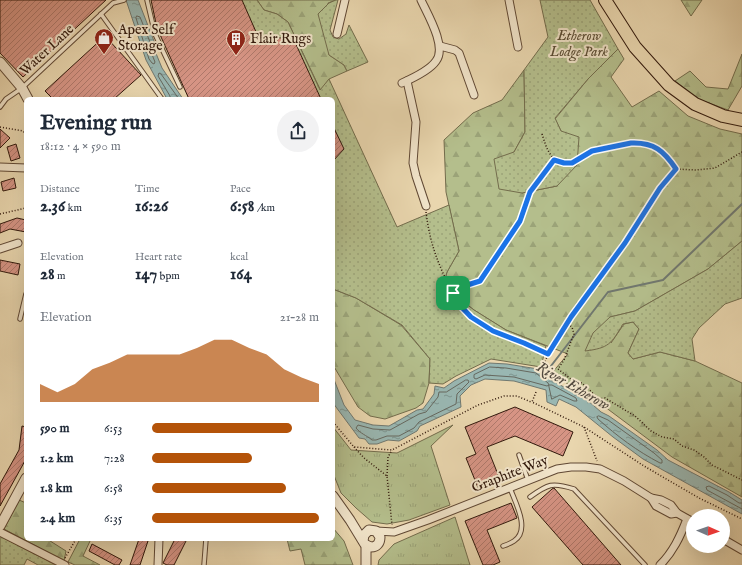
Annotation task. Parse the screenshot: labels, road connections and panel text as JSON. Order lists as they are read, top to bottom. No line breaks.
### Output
{"streets":{"street":["Graphite Way"],"lane":["Water Lane"]},"water":["River Etherow"],"parks":["Etherow Lodge Park"],"places":{"shop":["Apex Self Storage"],"building":["Flair Rugs"]},"north":"right","page":{"heading":["Evening run","18:12 · 4 × 590 m"],"stats":[["Distance","2.36 km"],["Time","16:26"],["Pace","6:58 /km"],["Elevation","28 m"],["Heart rate","147 bpm"],["kcal","164"]],"chart":["Elevation","21–28 m"],"list":[{"name":"590 m","note":"6:53"},{"name":"1.2 km","note":"7:28"},{"name":"1.8 km","note":"6:58"},{"name":"2.4 km","note":"6:35"}]}}
